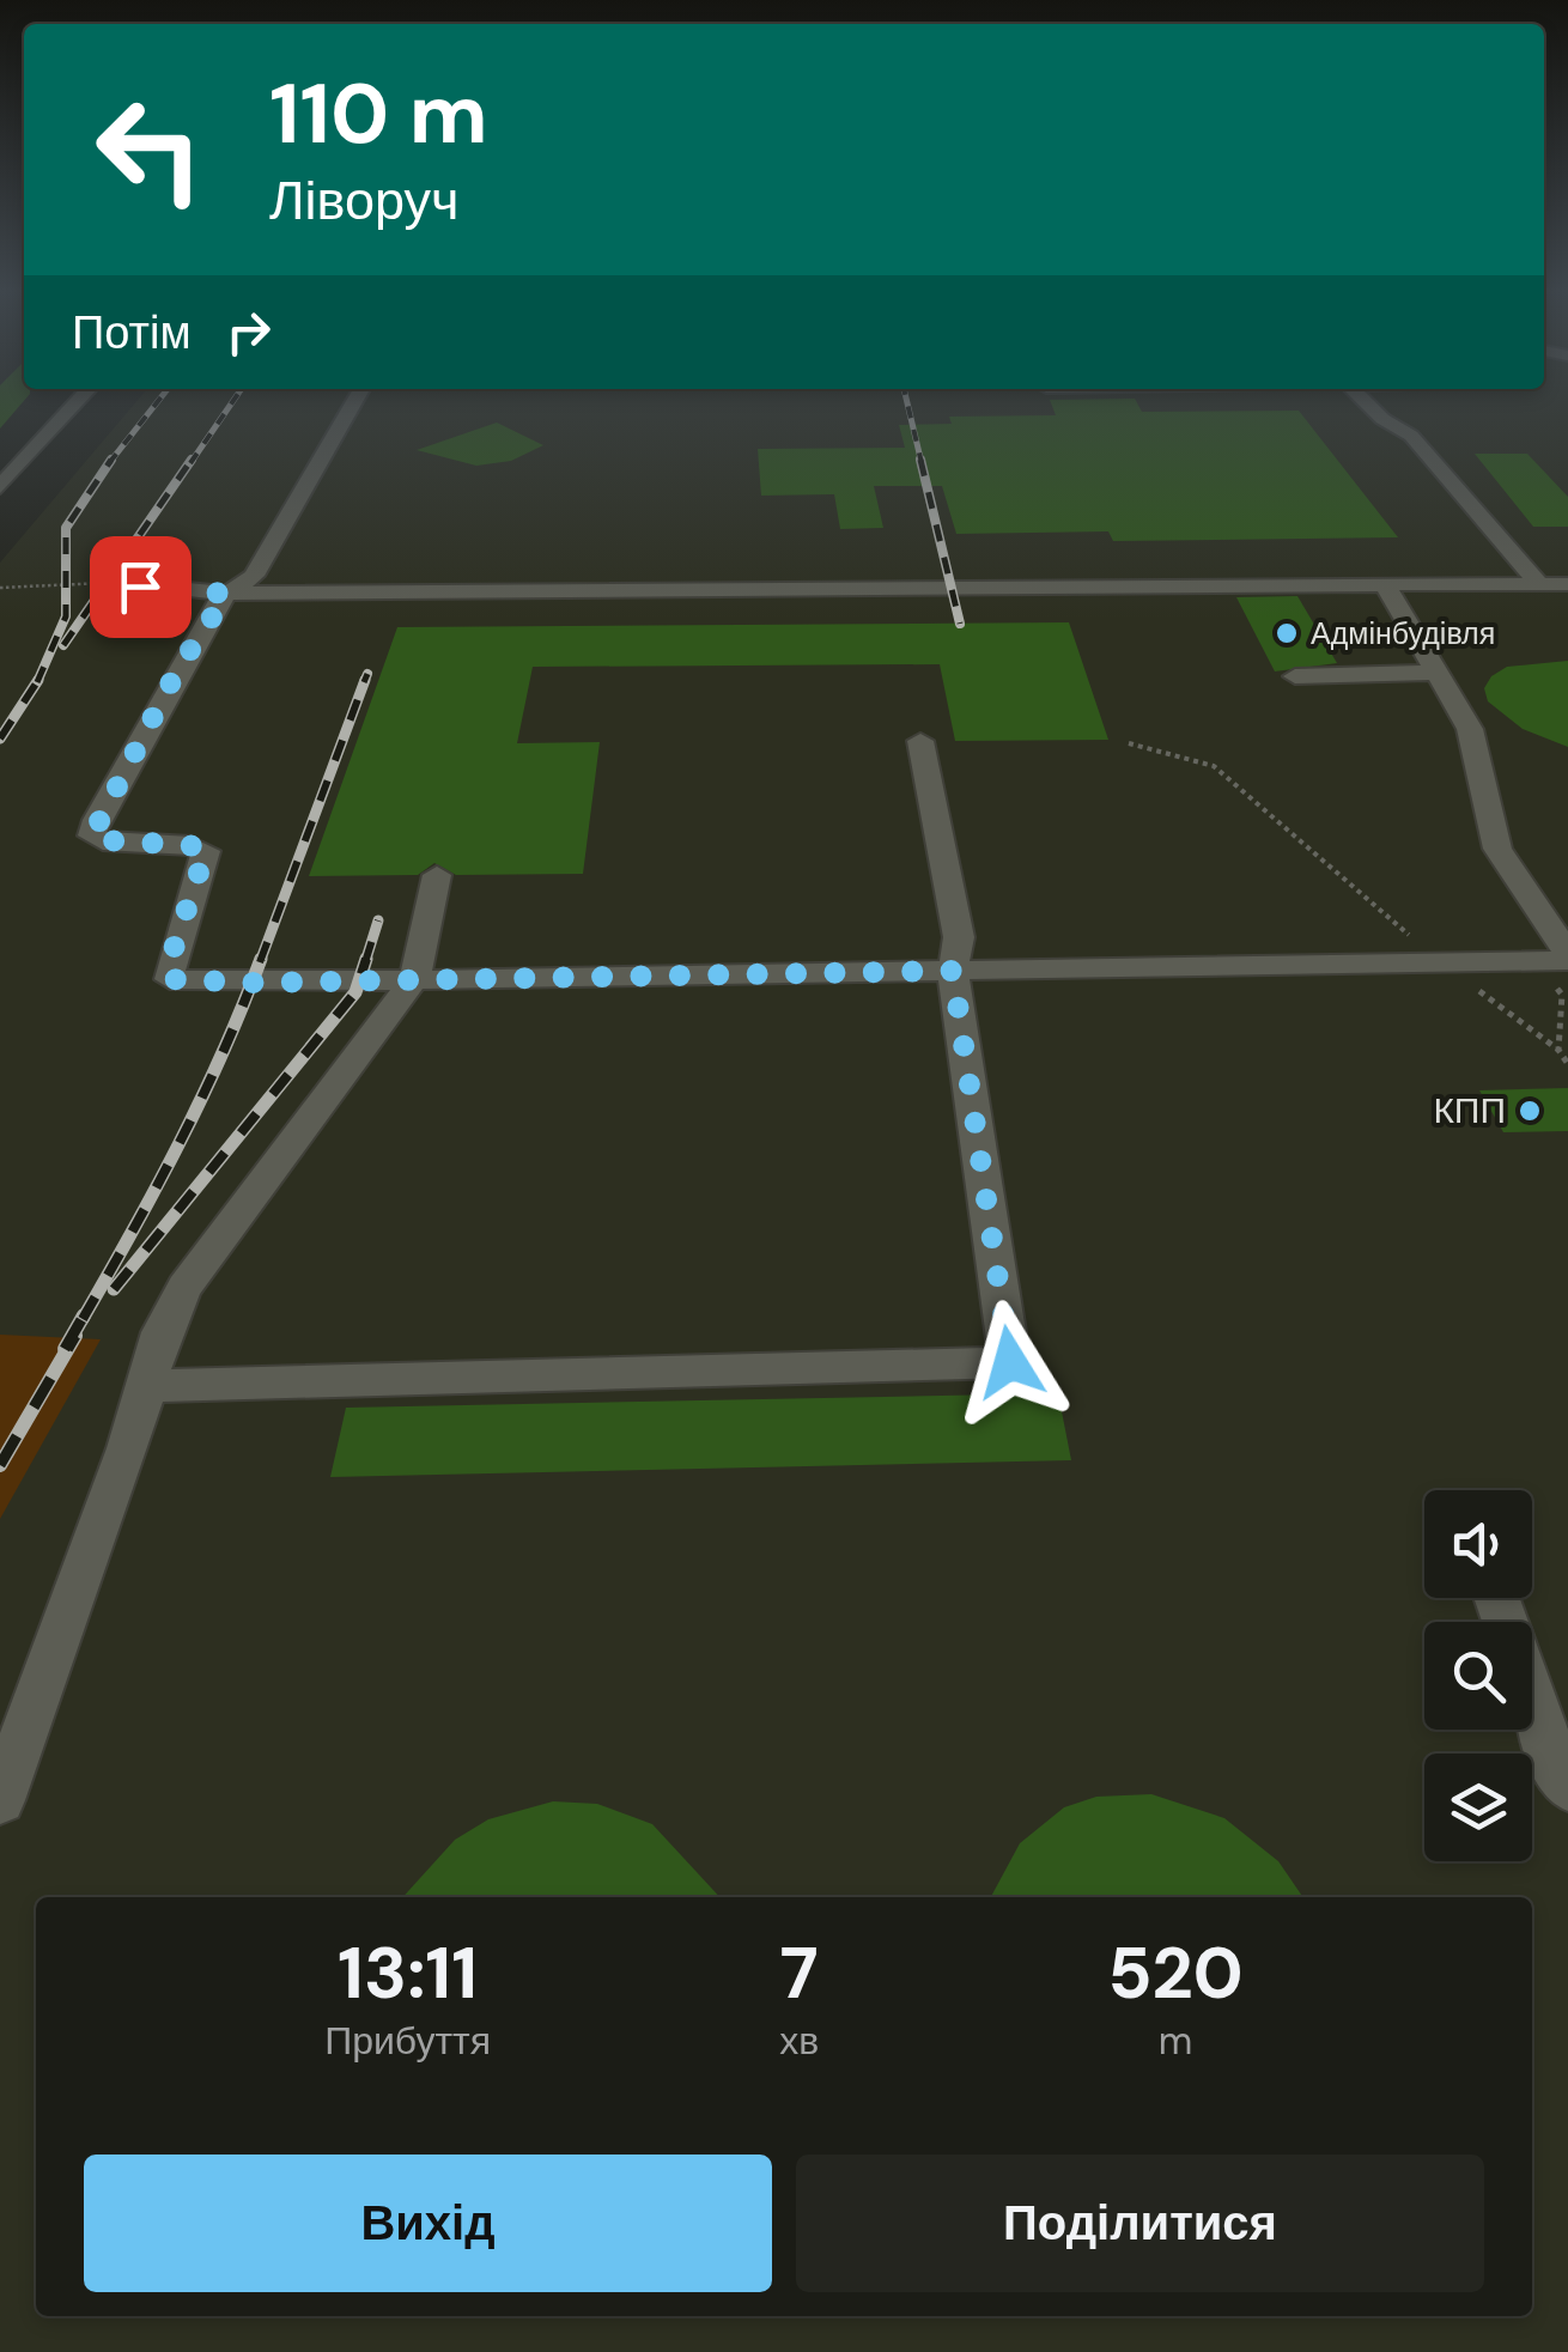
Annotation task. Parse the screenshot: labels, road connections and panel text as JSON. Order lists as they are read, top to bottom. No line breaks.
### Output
{"places":["Адмінбудівля","КПП"],"page":{"turn":["110 m","Ліворуч"],"then":"Потім","eta":["13:11","Прибуття","7","хв","520","m"],"buttons":["Вихід","Поділитися"]}}
